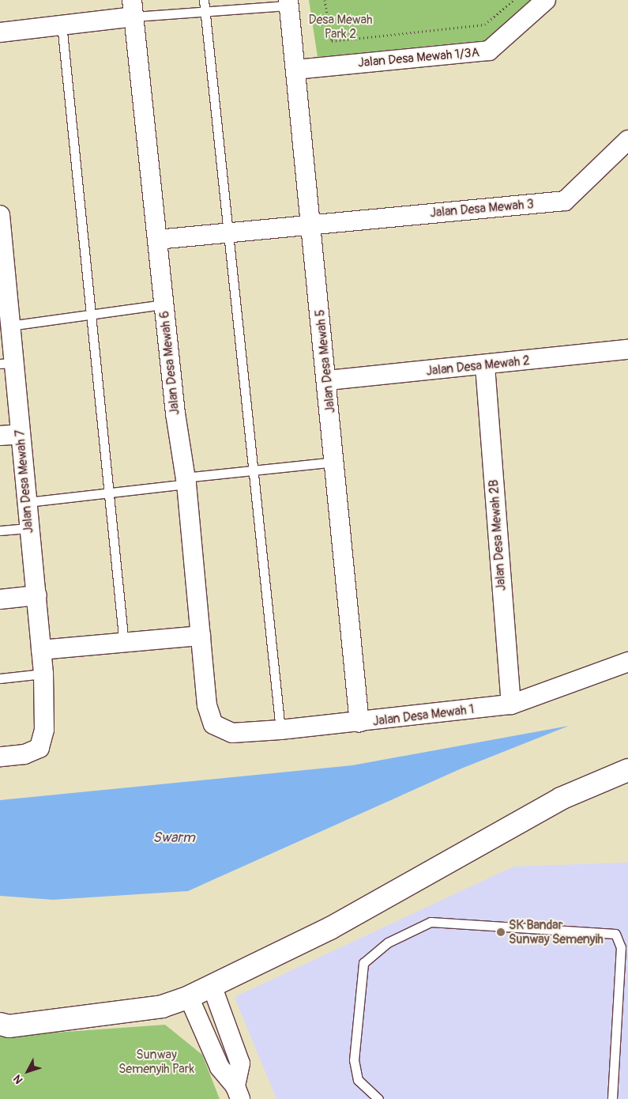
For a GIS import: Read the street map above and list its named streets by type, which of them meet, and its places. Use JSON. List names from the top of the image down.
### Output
{
  "streets": {
    "street": [
      "Jalan Desa Mewah 1/3A",
      "Jalan Desa Mewah 3",
      "Jalan Desa Mewah 5",
      "Jalan Desa Mewah 6",
      "Jalan Desa Mewah 2",
      "Jalan Desa Mewah 7",
      "Jalan Desa Mewah 2B",
      "Jalan Desa Mewah 1"
    ]
  },
  "crossings": [
    ["Jalan Desa Mewah 1/3A", "Jalan Desa Mewah 5"],
    ["Jalan Desa Mewah 3", "Jalan Desa Mewah 5"],
    ["Jalan Desa Mewah 3", "Jalan Desa Mewah 6"],
    ["Jalan Desa Mewah 5", "Jalan Desa Mewah 2"],
    ["Jalan Desa Mewah 5", "Jalan Desa Mewah 1"],
    ["Jalan Desa Mewah 6", "Jalan Desa Mewah 1"],
    ["Jalan Desa Mewah 2", "Jalan Desa Mewah 2B"],
    ["Jalan Desa Mewah 2B", "Jalan Desa Mewah 1"]
  ],
  "water": ["Swarm"],
  "parks": ["Desa Mewah Park 2", "Sunway Semenyih Park"],
  "places": ["SK Bandar Sunway Semenyih"],
  "north": "bottom left"
}
